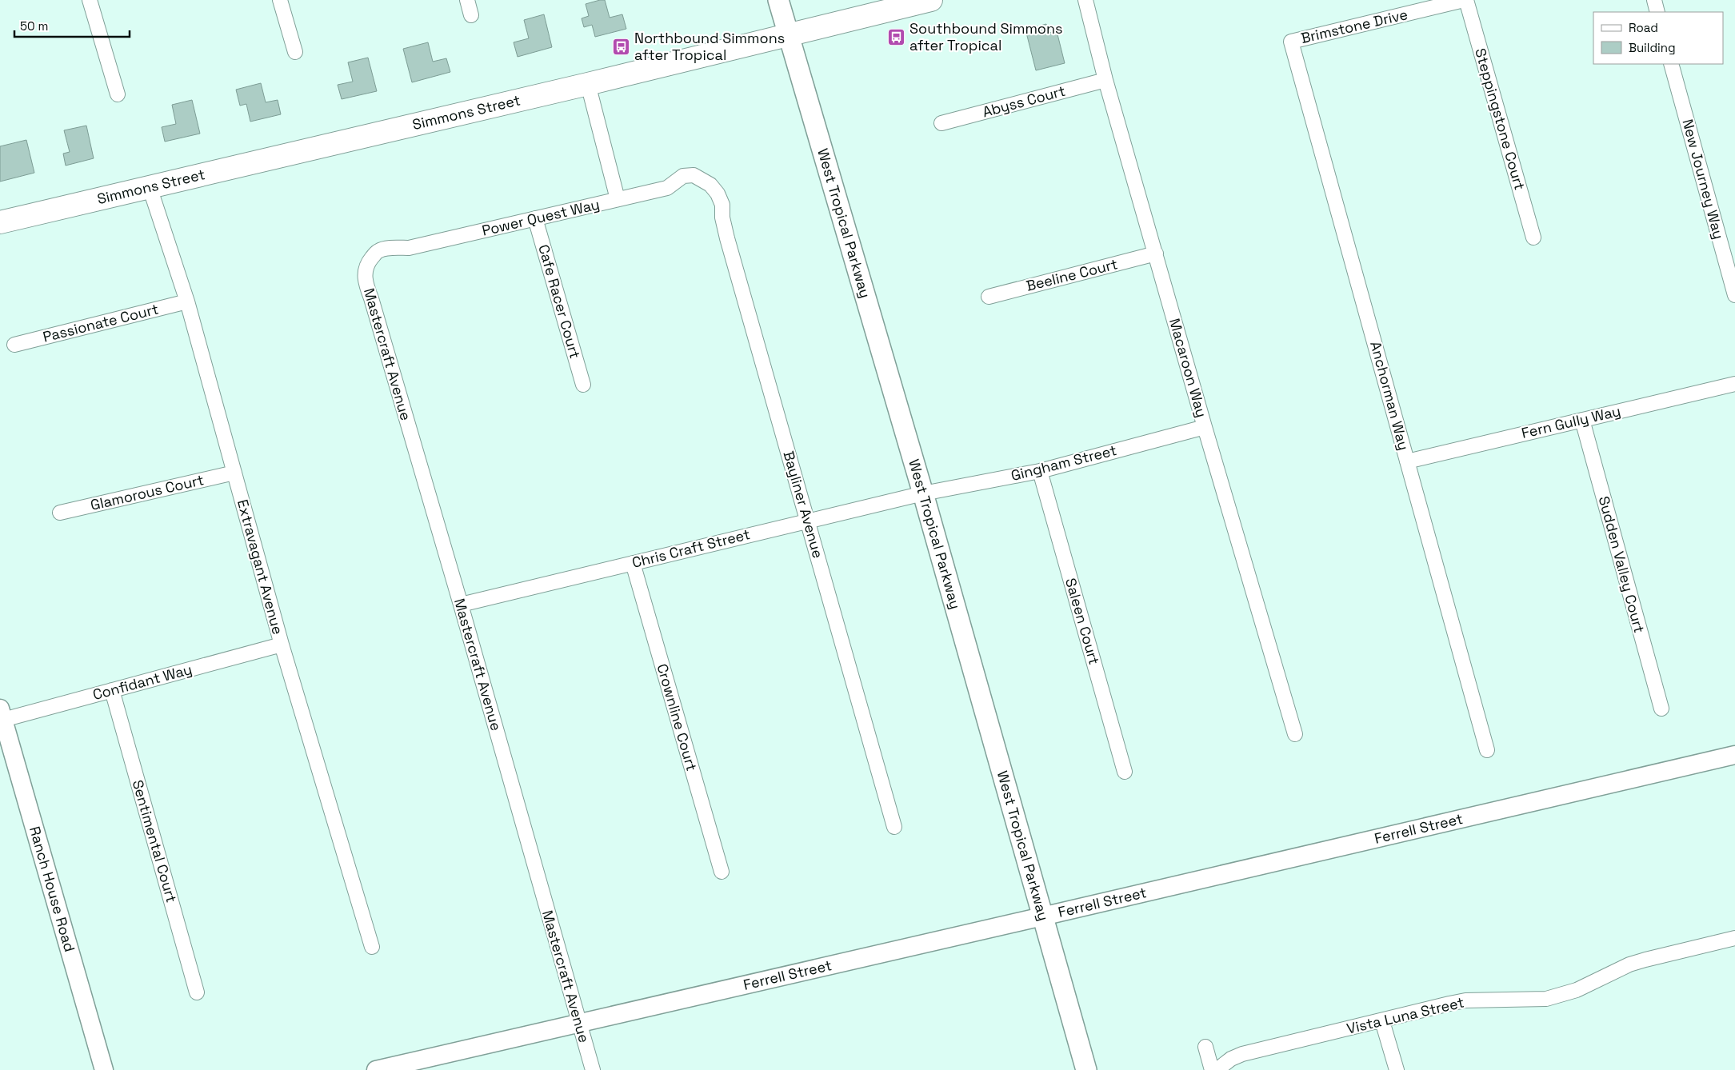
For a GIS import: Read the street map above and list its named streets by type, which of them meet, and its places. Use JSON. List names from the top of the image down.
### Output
{
  "streets": {
    "main road": ["Simmons Street", "West Tropical Parkway"],
    "street": [
      "Brimstone Drive",
      "Abyss Court",
      "Steppingstone Court",
      "New Journey Way",
      "Power Quest Way",
      "Beeline Court",
      "Cafe Racer Court",
      "Passionate Court",
      "Mastercraft Avenue",
      "Macaroon Way",
      "Anchorman Way",
      "Fern Gully Way",
      "Gingham Street",
      "Glamorous Court",
      "Bayliner Avenue",
      "Chris Craft Street",
      "Sudden Valley Court",
      "Extravagant Avenue",
      "Saleen Court",
      "Confidant Way",
      "Crownline Court",
      "Ferrell Street",
      "Sentimental Court",
      "Ranch House Road",
      "Vista Luna Street"
    ]
  },
  "crossings": [
    ["Brimstone Drive", "Steppingstone Court"],
    ["Brimstone Drive", "Anchorman Way"],
    ["Abyss Court", "Macaroon Way"],
    ["Simmons Street", "West Tropical Parkway"],
    ["Simmons Street", "Extravagant Avenue"],
    ["Power Quest Way", "Cafe Racer Court"],
    ["Power Quest Way", "Mastercraft Avenue"],
    ["Power Quest Way", "Bayliner Avenue"],
    ["West Tropical Parkway", "Gingham Street"],
    ["West Tropical Parkway", "Chris Craft Street"],
    ["West Tropical Parkway", "Ferrell Street"],
    ["Beeline Court", "Macaroon Way"],
    ["Passionate Court", "Extravagant Avenue"],
    ["Mastercraft Avenue", "Chris Craft Street"],
    ["Mastercraft Avenue", "Ferrell Street"],
    ["Macaroon Way", "Gingham Street"],
    ["Anchorman Way", "Fern Gully Way"],
    ["Fern Gully Way", "Sudden Valley Court"],
    ["Gingham Street", "Chris Craft Street"],
    ["Gingham Street", "Saleen Court"],
    ["Glamorous Court", "Extravagant Avenue"],
    ["Bayliner Avenue", "Chris Craft Street"],
    ["Chris Craft Street", "Crownline Court"],
    ["Extravagant Avenue", "Confidant Way"],
    ["Confidant Way", "Sentimental Court"],
    ["Confidant Way", "Ranch House Road"]
  ],
  "places": {
    "bus stop": ["Southbound Simmons after Tropical", "Northbound Simmons after Tropical"]
  },
  "legend": ["Road", "Building"],
  "scale_bar": "50 m"
}
